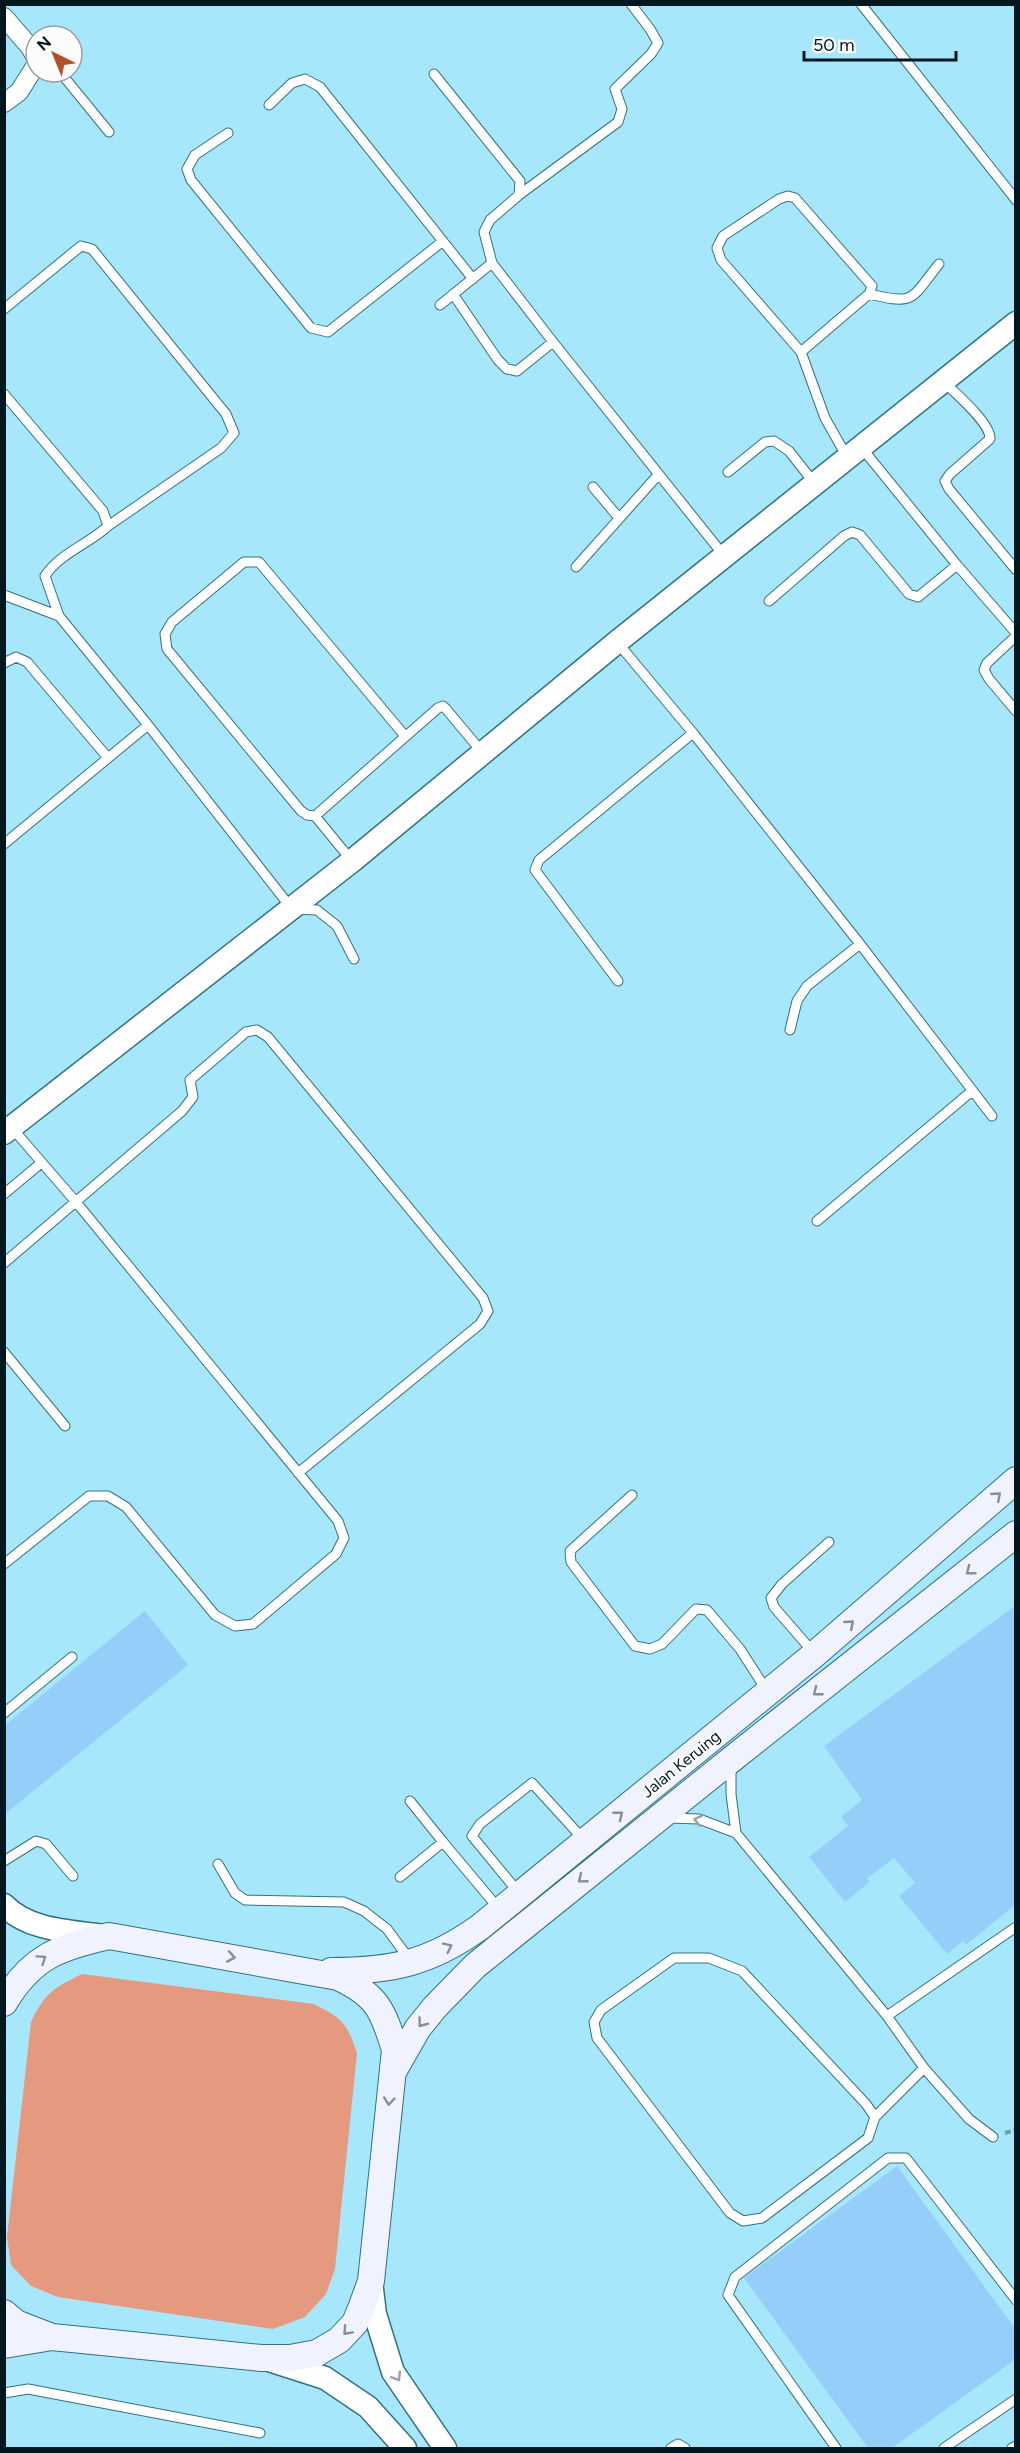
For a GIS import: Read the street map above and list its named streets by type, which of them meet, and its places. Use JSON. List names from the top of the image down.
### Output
{
  "streets": {
    "main road": ["Jalan Keruing"]
  },
  "scale_bar": "50 m",
  "north": "top left"
}
